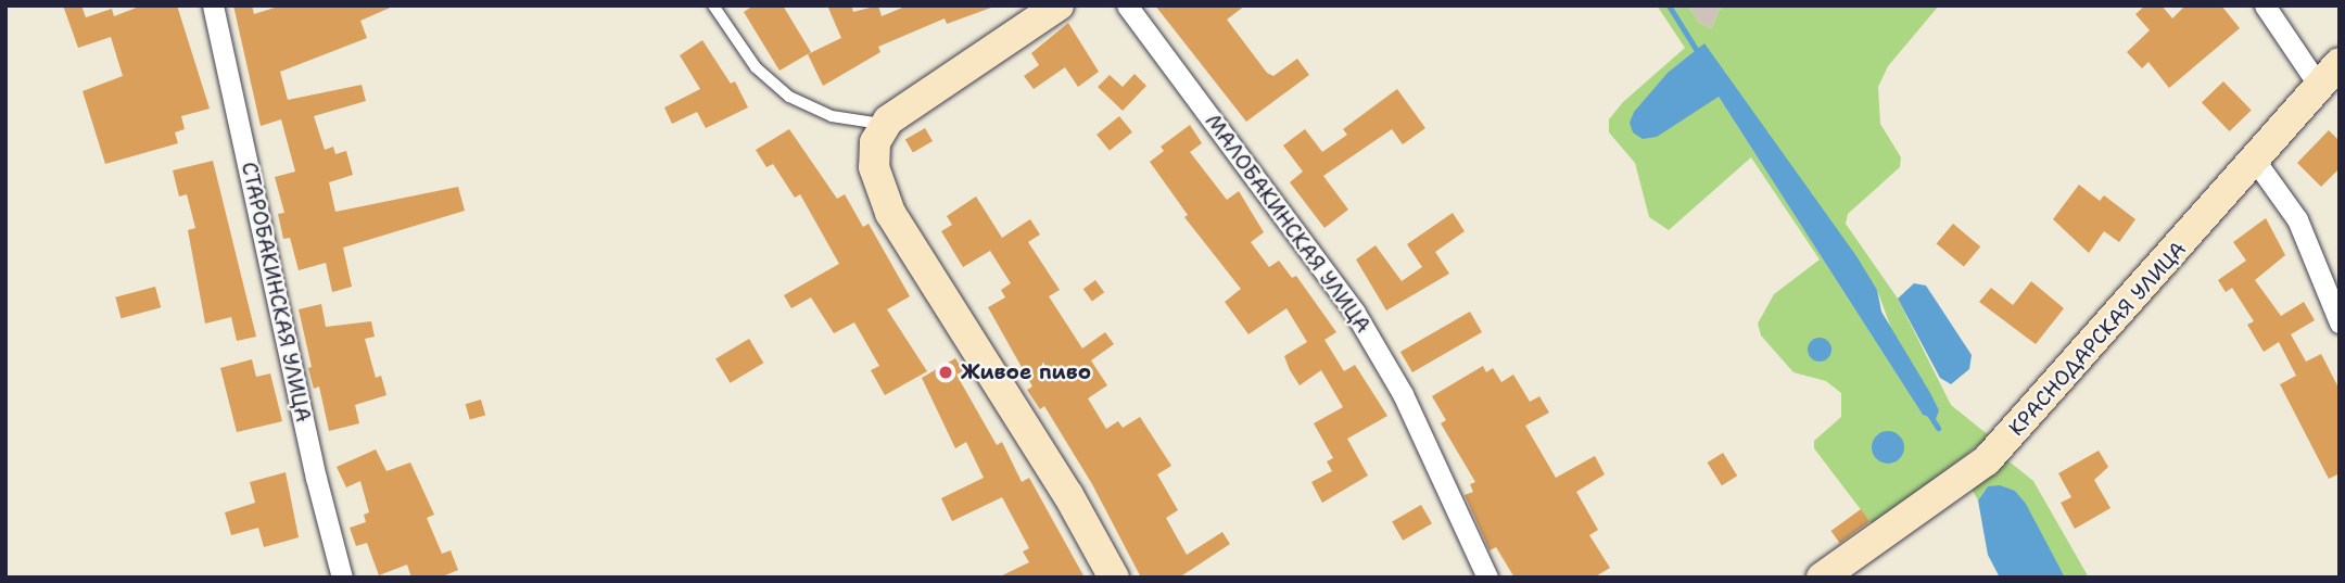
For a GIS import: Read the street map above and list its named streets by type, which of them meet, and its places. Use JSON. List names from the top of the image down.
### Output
{
  "streets": {
    "street": ["МАЛОБАКИНСКАЯ УЛИЦА", "СТАРОБАКИНСКАЯ УЛИЦА", "КРАСНОДАРСКАЯ УЛИЦА"]
  },
  "places": ["Живое пиво"]
}
